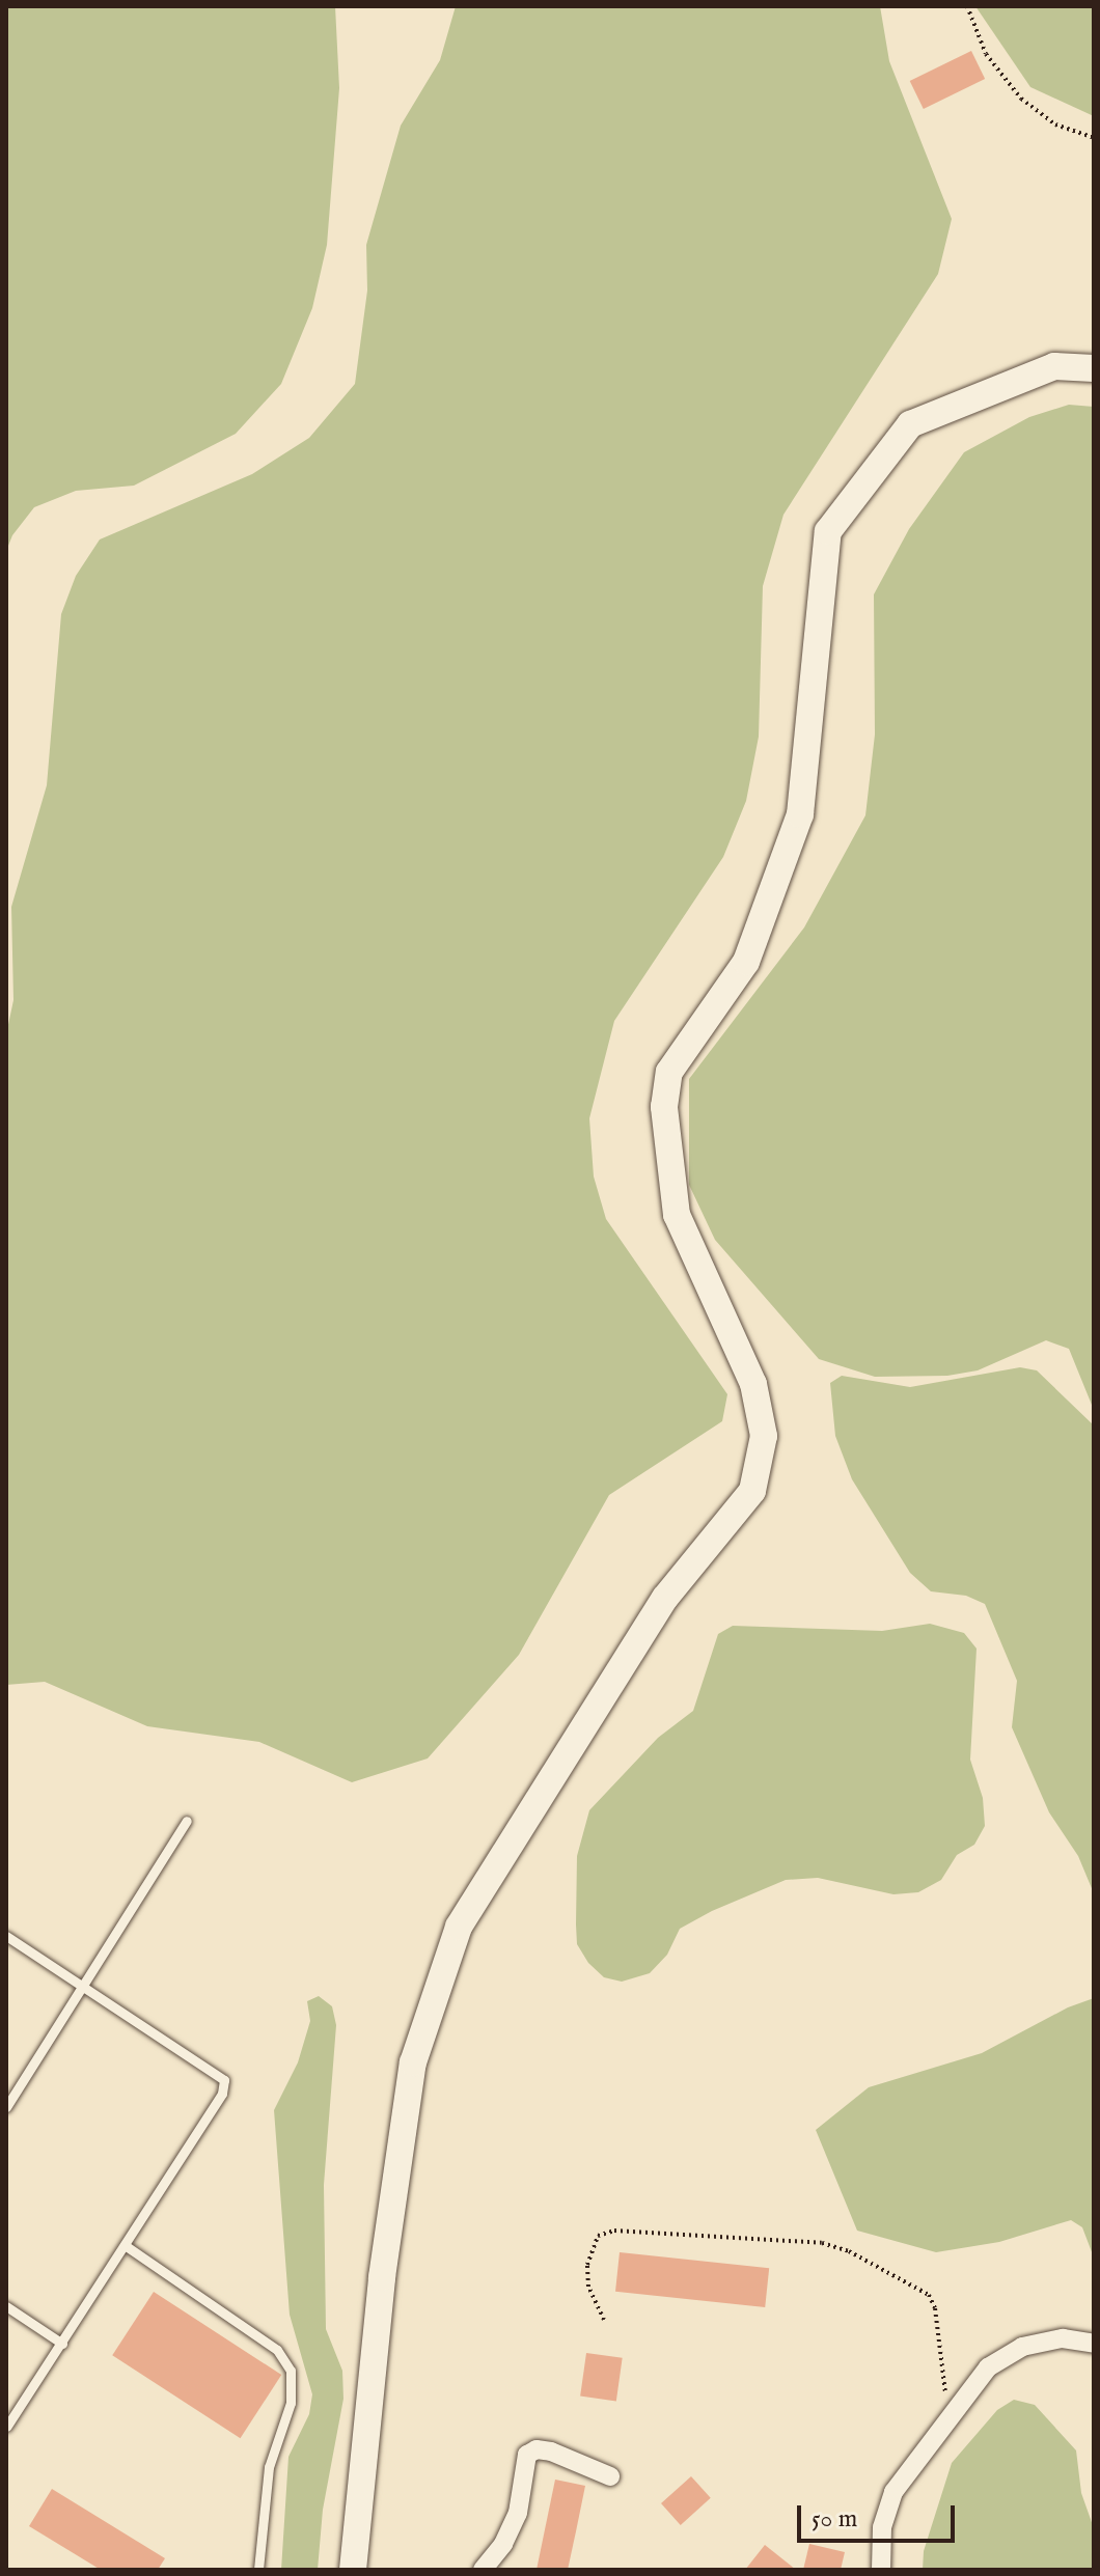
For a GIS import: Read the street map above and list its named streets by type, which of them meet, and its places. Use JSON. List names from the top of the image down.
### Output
{
  "scale_bar": "50 m"
}
